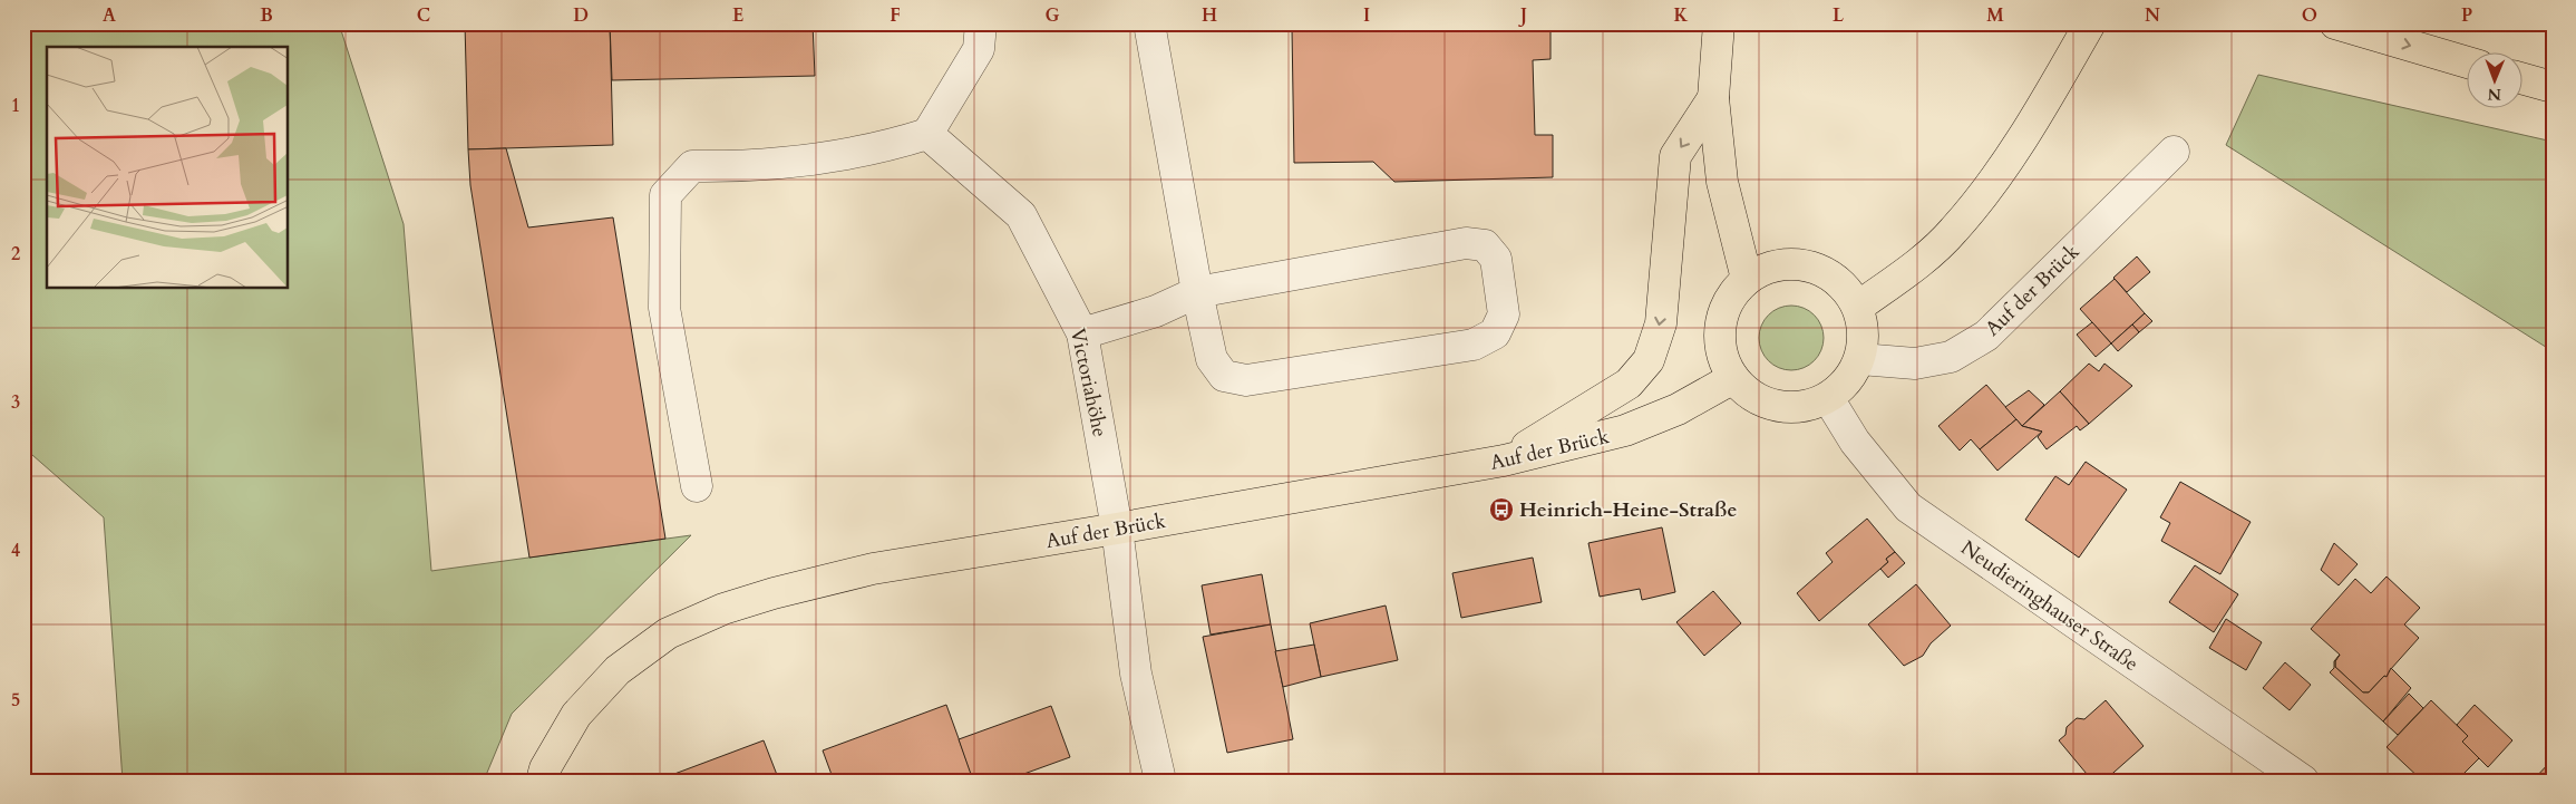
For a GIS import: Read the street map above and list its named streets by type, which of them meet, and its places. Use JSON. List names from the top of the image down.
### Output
{
  "streets": {
    "main road": ["Auf der Brück"],
    "street": ["Victoriahöhe", "Neudieringhauser Straße"]
  },
  "crossings": [
    ["Auf der Brück", "Victoriahöhe"],
    ["Auf der Brück", "Neudieringhauser Straße"]
  ],
  "places": {
    "bus stop": ["Heinrich-Heine-Straße"]
  },
  "north": "bottom",
  "grid": {
    "columns": [
      "A",
      "B",
      "C",
      "D",
      "E",
      "F",
      "G",
      "H",
      "I",
      "J",
      "K",
      "L",
      "M",
      "N",
      "O",
      "P"
    ],
    "rows": [
      "1",
      "2",
      "3",
      "4",
      "5"
    ]
  }
}
